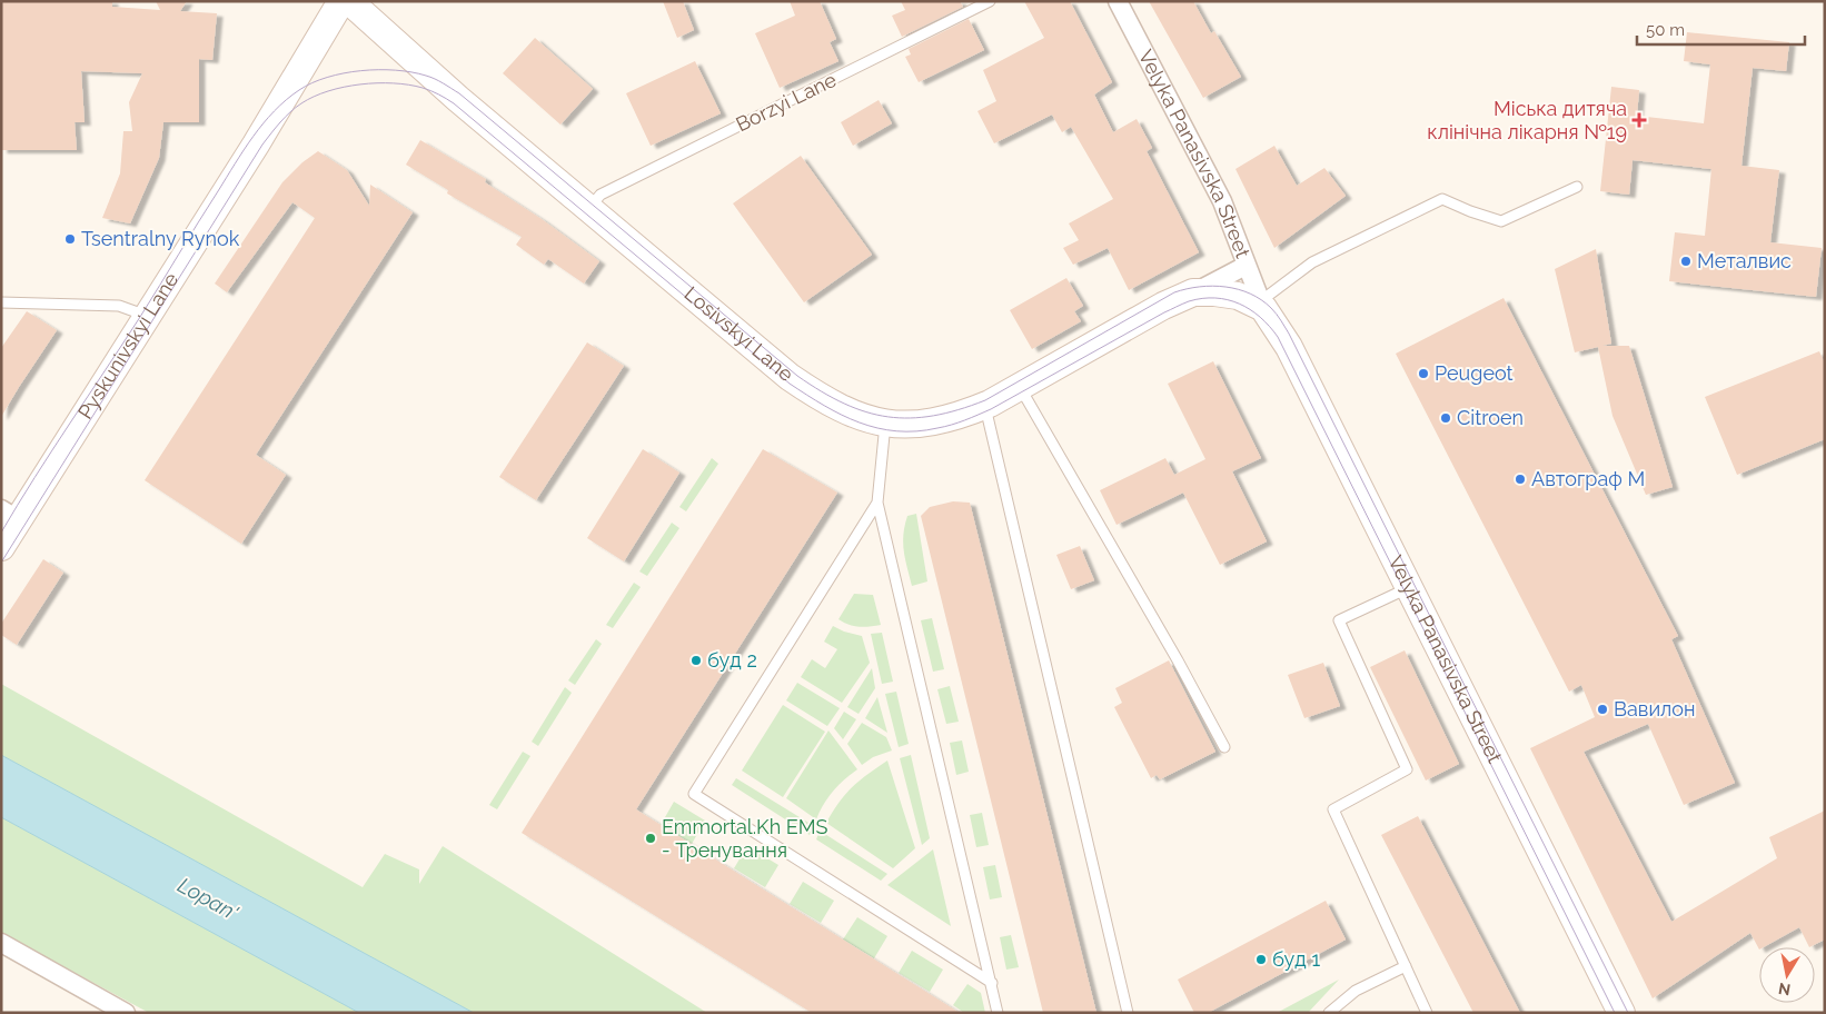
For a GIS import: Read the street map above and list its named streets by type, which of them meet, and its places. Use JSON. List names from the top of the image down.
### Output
{
  "streets": {
    "street": ["Velyka Panasivska Street", "Losivskyi Lane", "Pyskunivskyi Lane"],
    "lane": ["Borzyi Lane"]
  },
  "crossings": [
    ["Borzyi Lane", "Losivskyi Lane"],
    ["Velyka Panasivska Street", "Losivskyi Lane"]
  ],
  "water": ["Lopan'"],
  "places": {
    "health": ["Міська дитяча клінічна лікарня №19"],
    "other": [
      "Tsentralny Rynok",
      "Металвис",
      "Peugeot",
      "Citroen",
      "Автограф М",
      "буд 2",
      "Вавилон",
      "Emmortal.Kh EMS - Тренування",
      "буд 1"
    ]
  },
  "scale_bar": "50 m",
  "north": "bottom"
}
